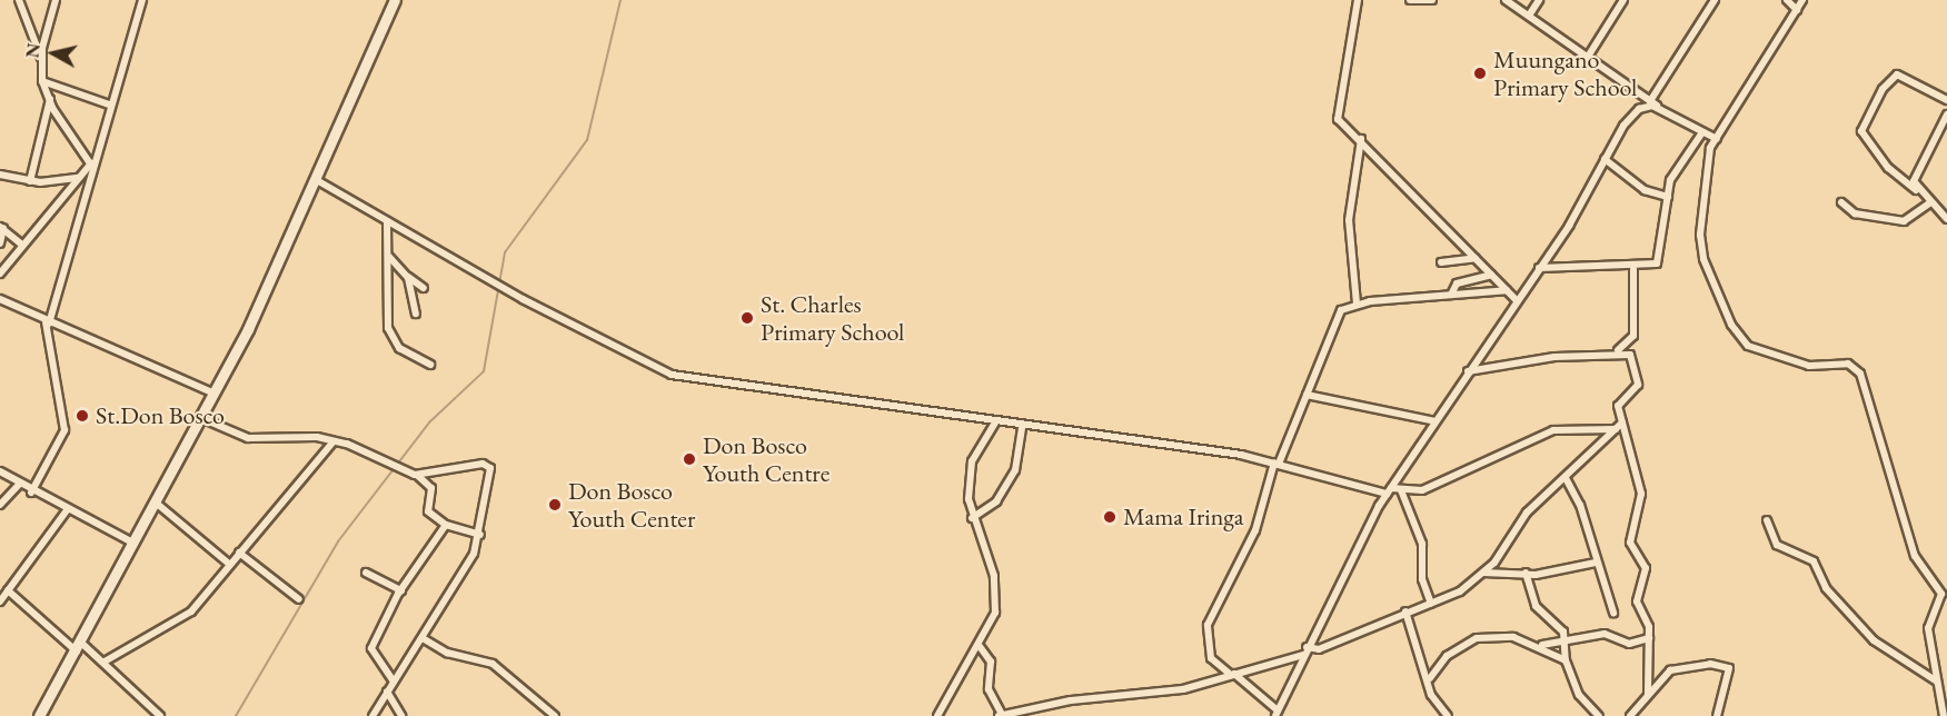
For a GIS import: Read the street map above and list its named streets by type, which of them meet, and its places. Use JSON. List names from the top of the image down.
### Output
{
  "places": [
    "Muungano Primary School",
    "St. Charles Primary School",
    "St.Don Bosco",
    "Don Bosco Youth Centre",
    "Don Bosco Youth Center",
    "Mama Iringa"
  ],
  "north": "left"
}
